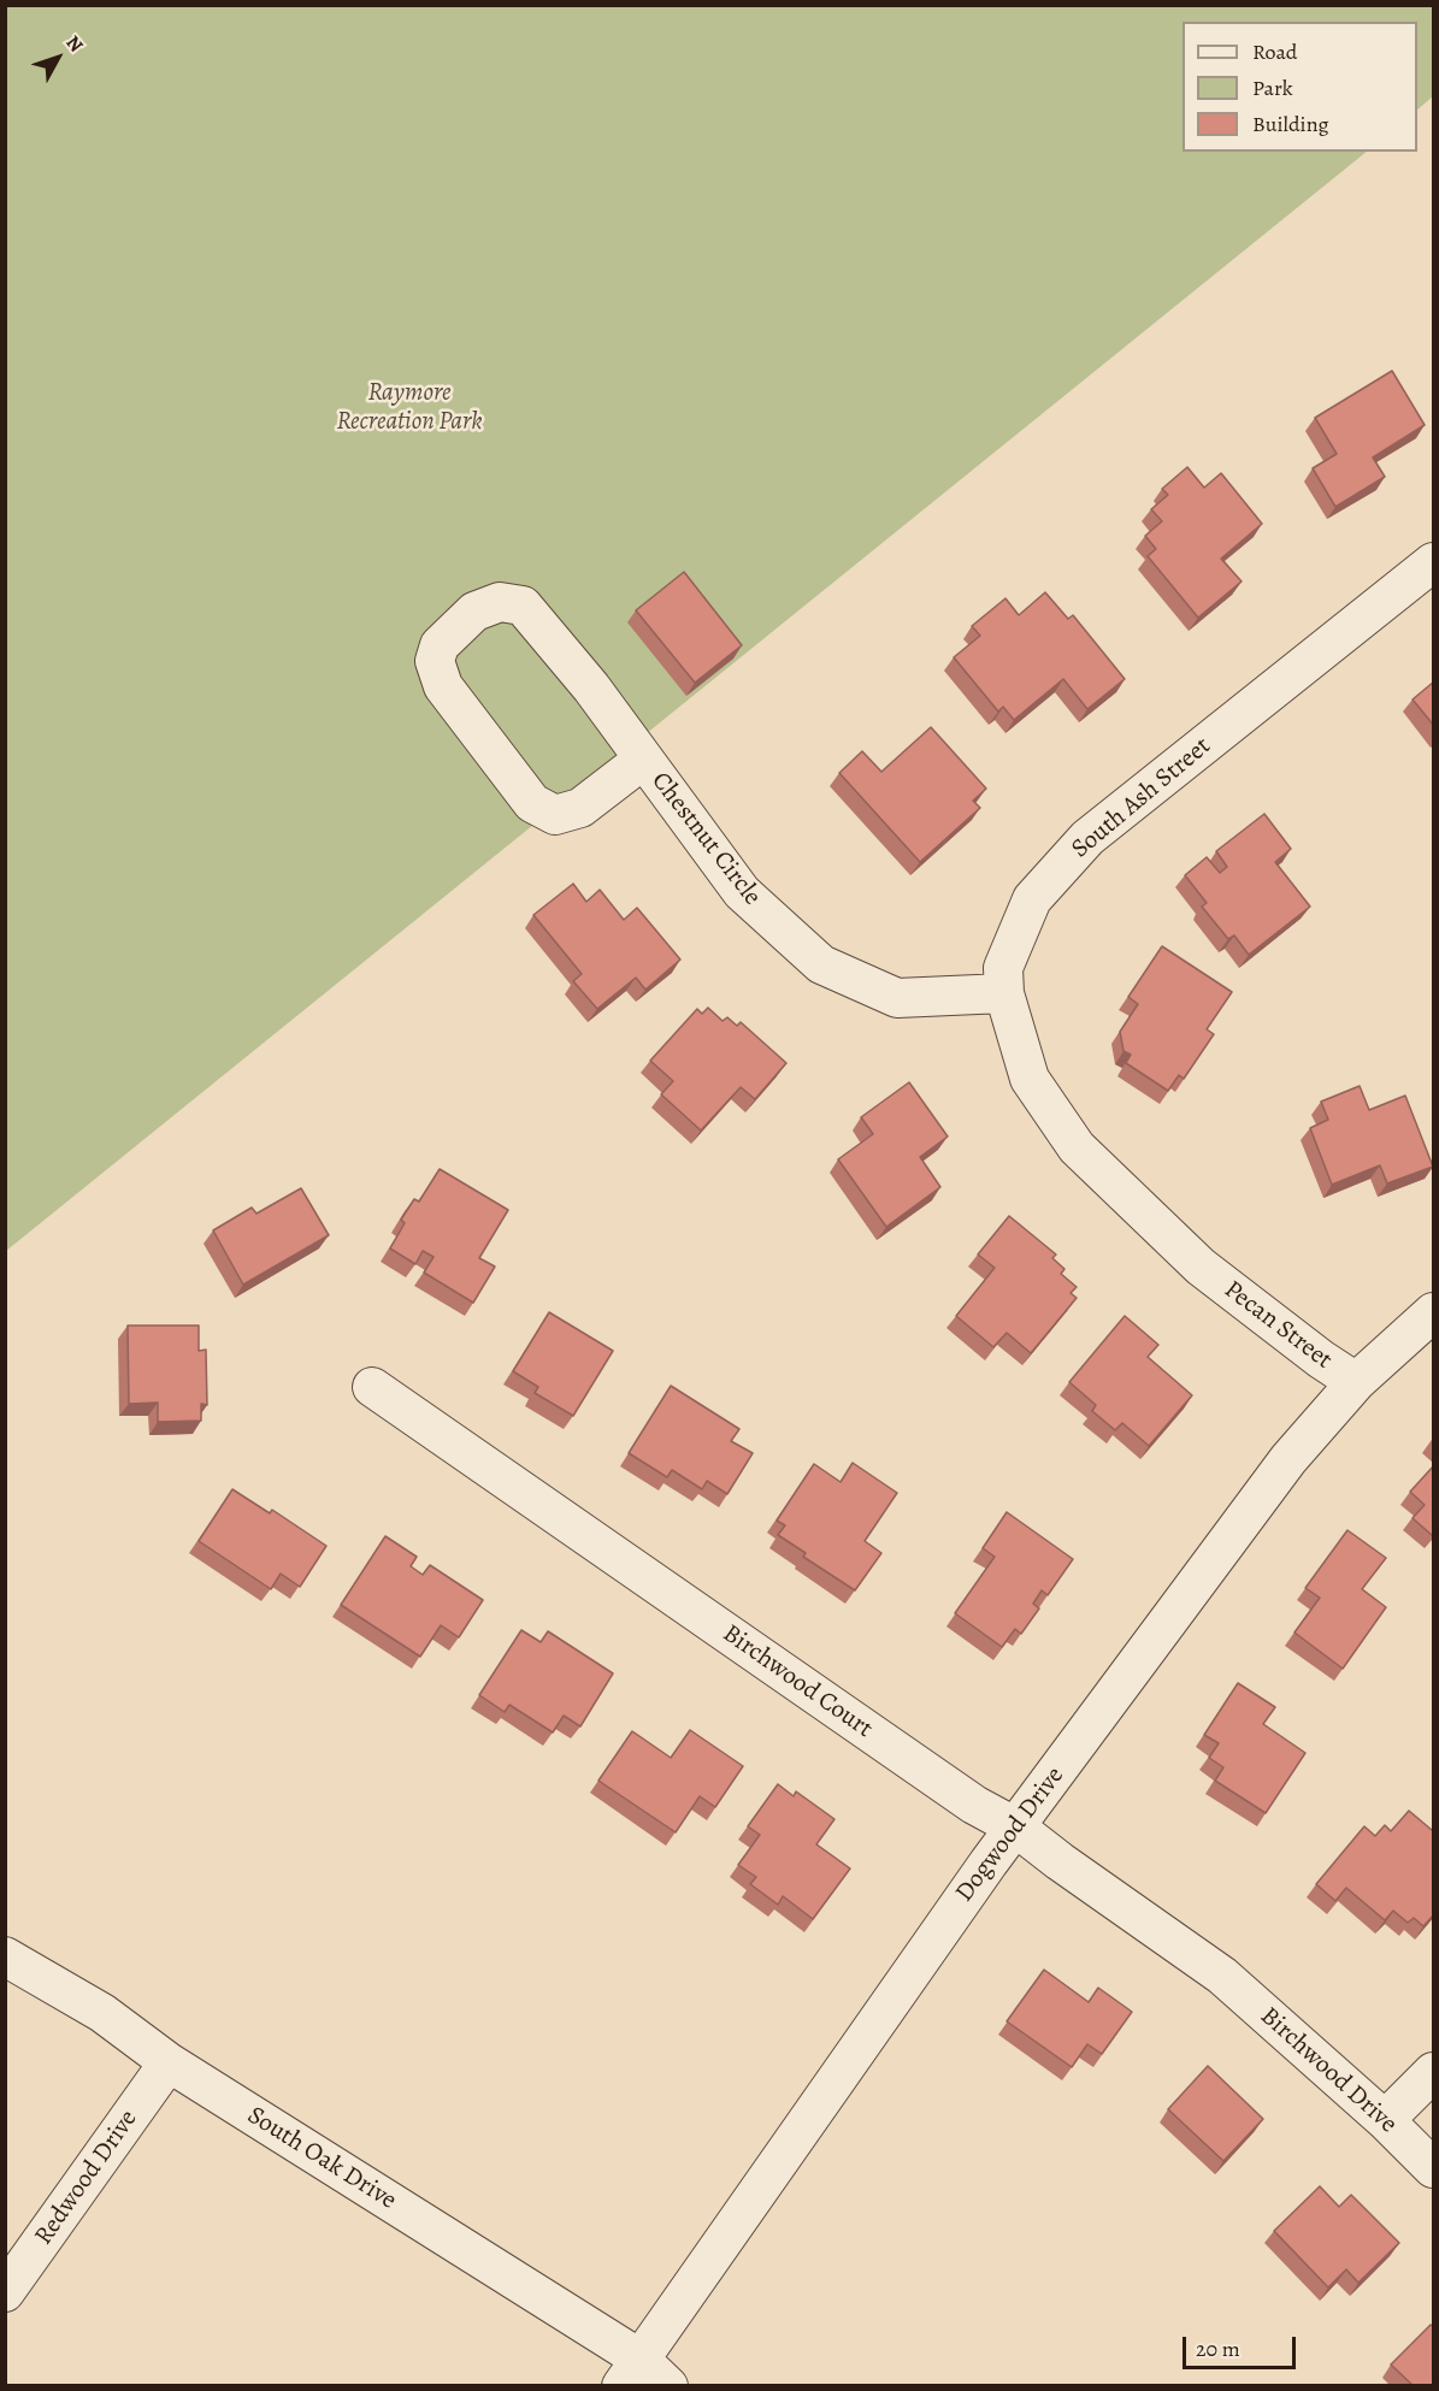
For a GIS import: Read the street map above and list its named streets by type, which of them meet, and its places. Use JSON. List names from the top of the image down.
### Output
{
  "streets": {
    "street": [
      "South Ash Street",
      "Chestnut Circle",
      "Pecan Street",
      "Birchwood Court",
      "Dogwood Drive",
      "Birchwood Drive",
      "South Oak Drive",
      "Redwood Drive"
    ]
  },
  "crossings": [
    ["South Ash Street", "Chestnut Circle"],
    ["South Ash Street", "Pecan Street"],
    ["Pecan Street", "Dogwood Drive"],
    ["Birchwood Court", "Dogwood Drive"],
    ["Birchwood Court", "Birchwood Drive"],
    ["Dogwood Drive", "South Oak Drive"],
    ["South Oak Drive", "Redwood Drive"]
  ],
  "parks": ["Raymore Recreation Park"],
  "legend": ["Road", "Park", "Building"],
  "scale_bar": "20 m",
  "north": "top right"
}
